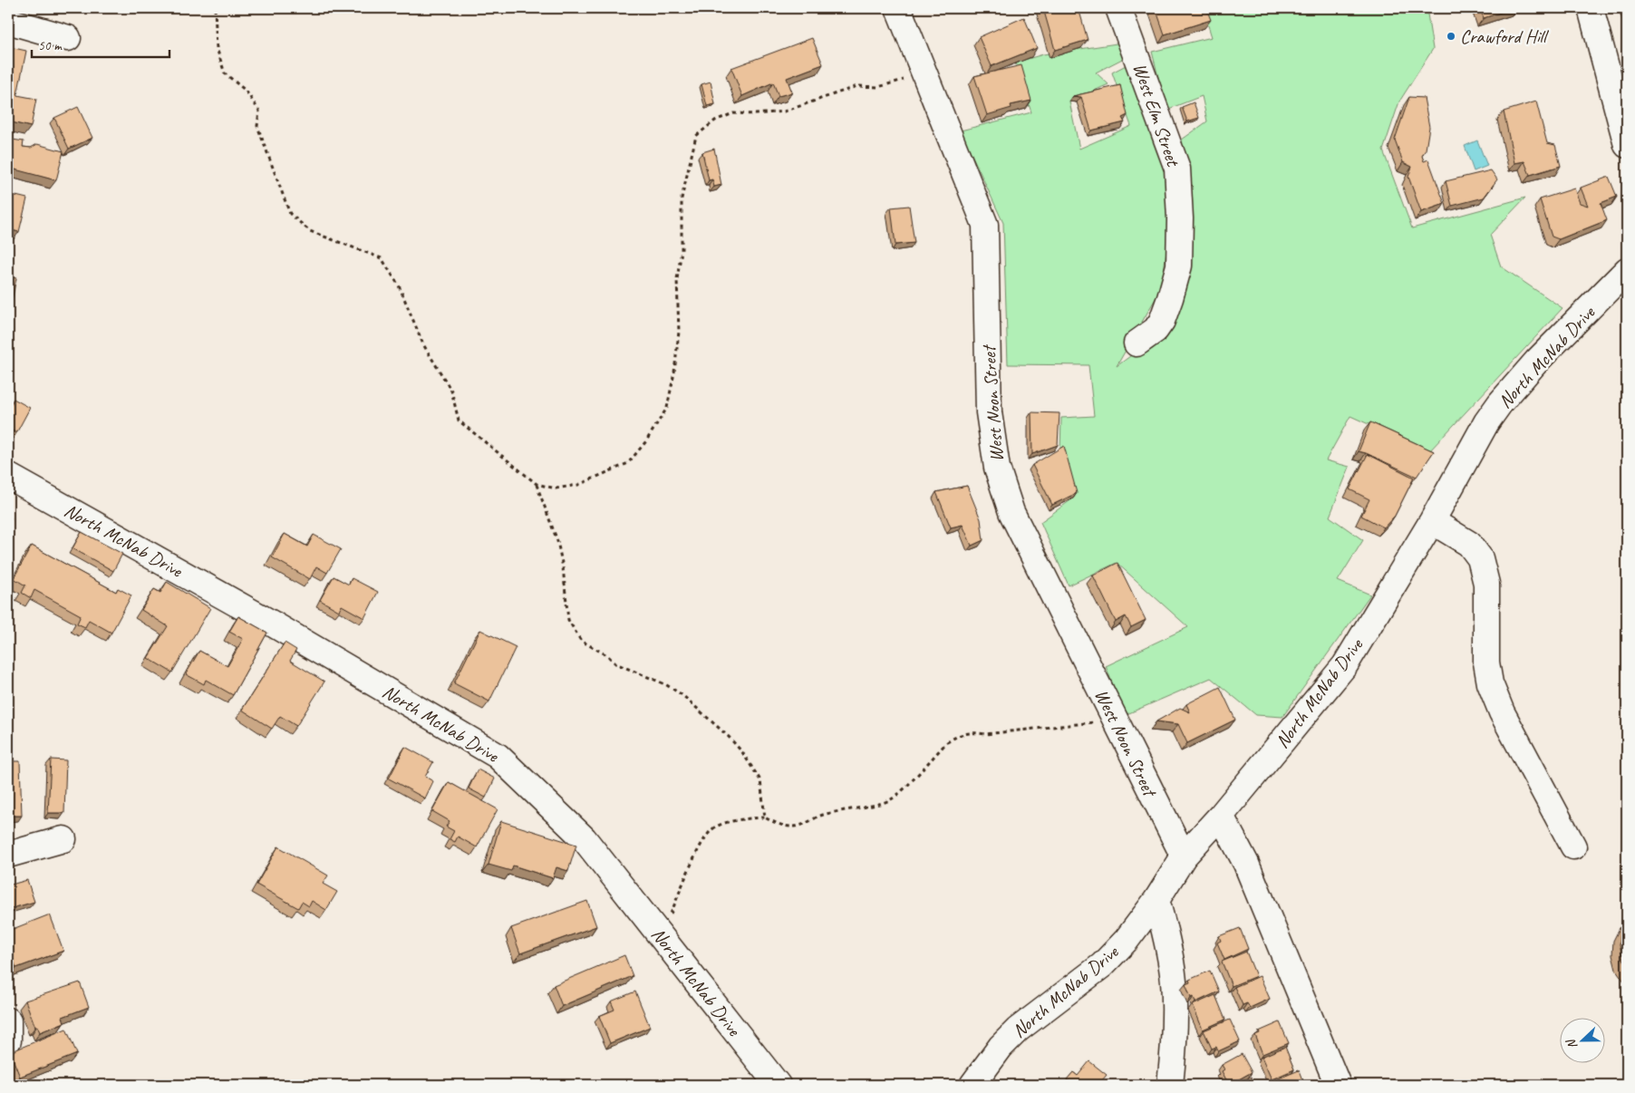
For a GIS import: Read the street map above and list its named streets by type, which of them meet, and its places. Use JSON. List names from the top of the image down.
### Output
{
  "streets": {
    "street": ["West Elm Street", "North McNab Drive", "West Noon Street"]
  },
  "crossings": [
    ["North McNab Drive", "West Noon Street"]
  ],
  "places": ["Crawford Hill"],
  "scale_bar": "50 m",
  "north": "left"
}
